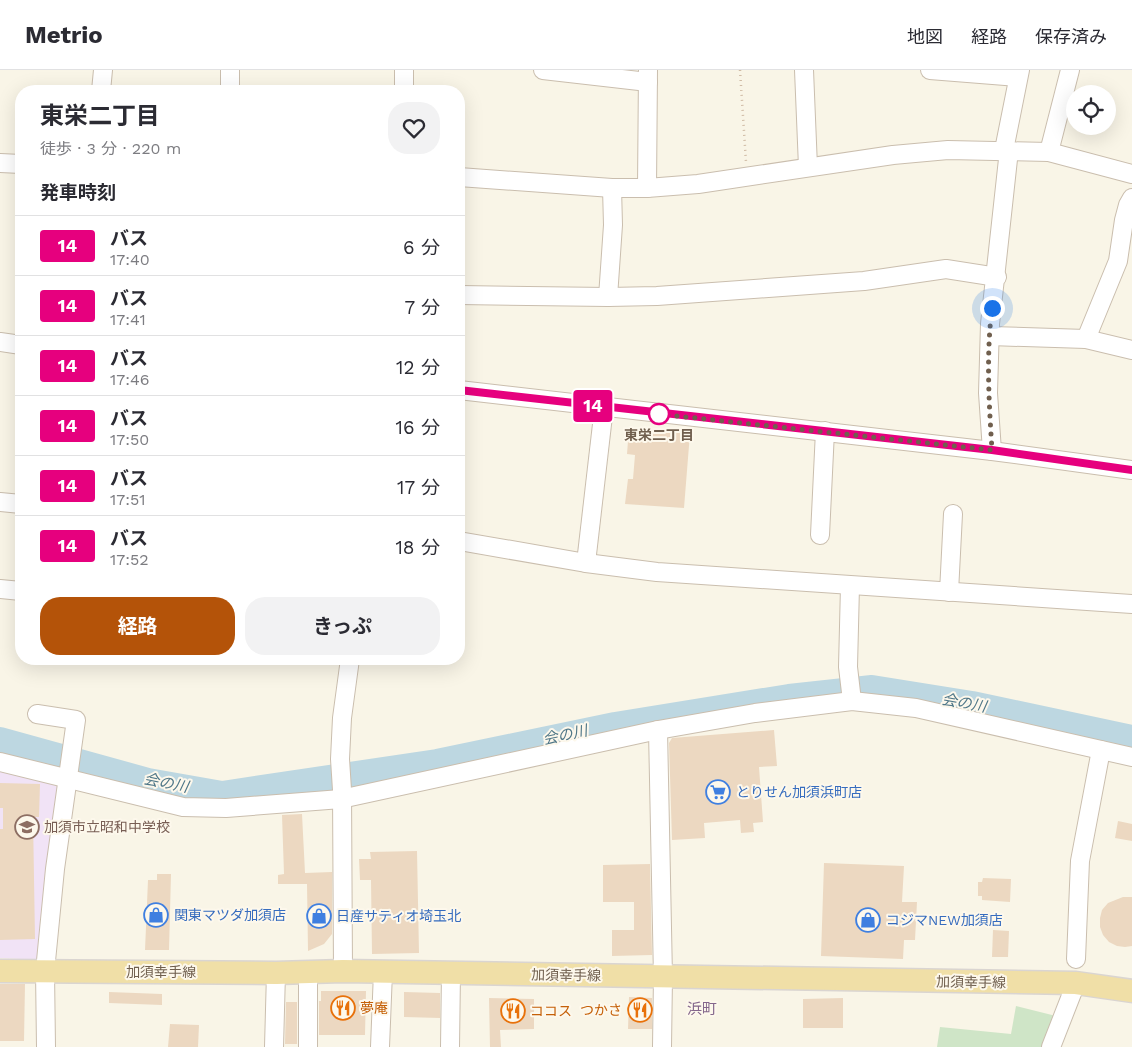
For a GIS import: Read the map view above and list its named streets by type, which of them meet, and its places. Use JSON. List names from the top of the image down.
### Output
{
  "streets": {
    "main road": ["加須幸手線"]
  },
  "districts": ["浜町"],
  "water": ["会の川"],
  "places": {
    "other": ["東栄二丁目"],
    "supermarket": ["とりせん加須浜町店"],
    "school or university": ["加須市立昭和中学校"],
    "shop": ["関東マツダ加須店", "日産サティオ埼玉北", "コジマNEW加須店"],
    "restaurant": ["夢庵", "つかさ", "ココス"]
  },
  "lines": ["bus line 14"],
  "page": {
    "header": "Metrio",
    "nav": ["地図", "経路", "保存済み"],
    "on_map": "14",
    "heading": [
      ["東栄二丁目", "徒歩 · 3 分 · 220 m"],
      "発車時刻"
    ],
    "list": [
      {
        "mark": "14",
        "name": "バス",
        "note": "17:40",
        "value": "6 分"
      },
      {
        "mark": "14",
        "name": "バス",
        "note": "17:41",
        "value": "7 分"
      },
      {
        "mark": "14",
        "name": "バス",
        "note": "17:46",
        "value": "12 分"
      },
      {
        "mark": "14",
        "name": "バス",
        "note": "17:50",
        "value": "16 分"
      },
      {
        "mark": "14",
        "name": "バス",
        "note": "17:51",
        "value": "17 分"
      },
      {
        "mark": "14",
        "name": "バス",
        "note": "17:52",
        "value": "18 分"
      }
    ],
    "buttons": ["経路", "きっぷ"]
  }
}
